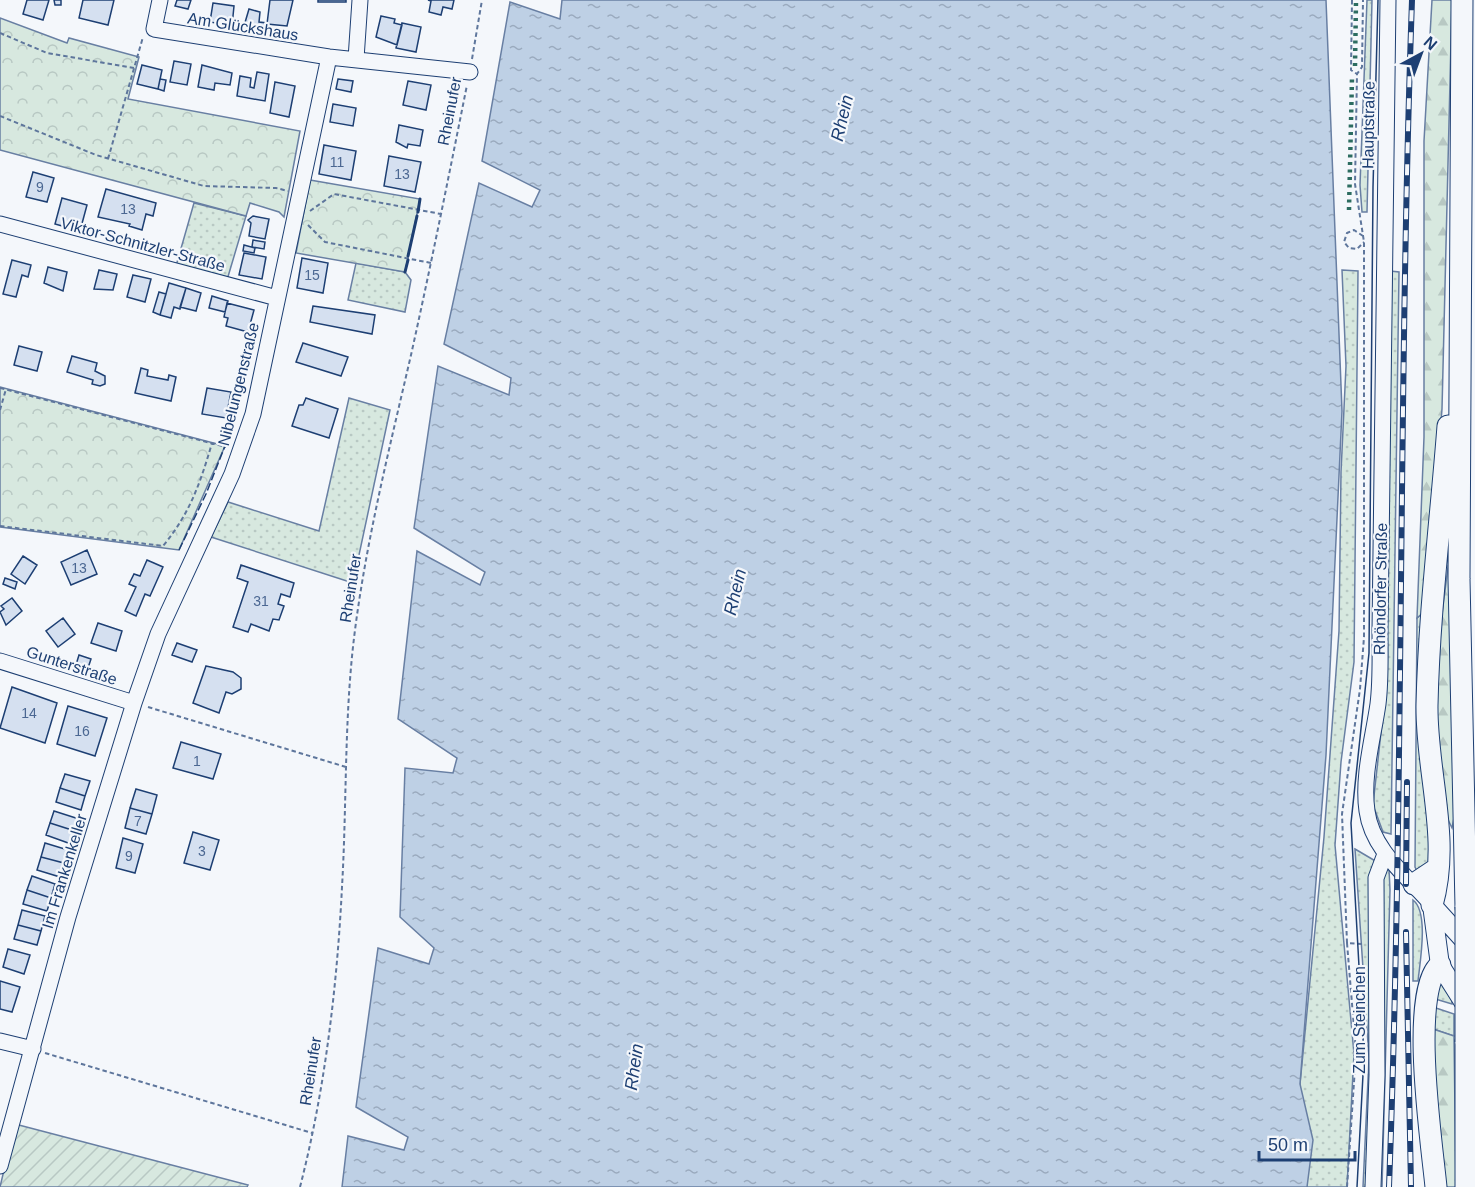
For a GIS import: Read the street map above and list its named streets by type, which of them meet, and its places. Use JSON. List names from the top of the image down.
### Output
{
  "streets": {
    "main road": ["Rhöndorfer Straße"],
    "street": [
      "Am Glückshaus",
      "Hauptstraße",
      "Viktor-Schnitzler-Straße",
      "Nibelungenstraße",
      "Gunterstraße",
      "Im Frankenkeller",
      "Zum Steinchen"
    ],
    "path": ["Rheinufer"]
  },
  "crossings": [
    ["Am Glückshaus", "Rheinufer"],
    ["Am Glückshaus", "Nibelungenstraße"],
    ["Hauptstraße", "Rhöndorfer Straße"],
    ["Viktor-Schnitzler-Straße", "Nibelungenstraße"],
    ["Nibelungenstraße", "Gunterstraße"],
    ["Nibelungenstraße", "Im Frankenkeller"],
    ["Rhöndorfer Straße", "Zum Steinchen"],
    ["Gunterstraße", "Im Frankenkeller"]
  ],
  "water": ["Rhein"],
  "house_numbers": [
    "11",
    "13",
    "9",
    "13",
    "15",
    "13",
    "31",
    "14",
    "16",
    "1",
    "7",
    "3",
    "9"
  ],
  "scale_bar": "50 m",
  "north": "top right"
}
